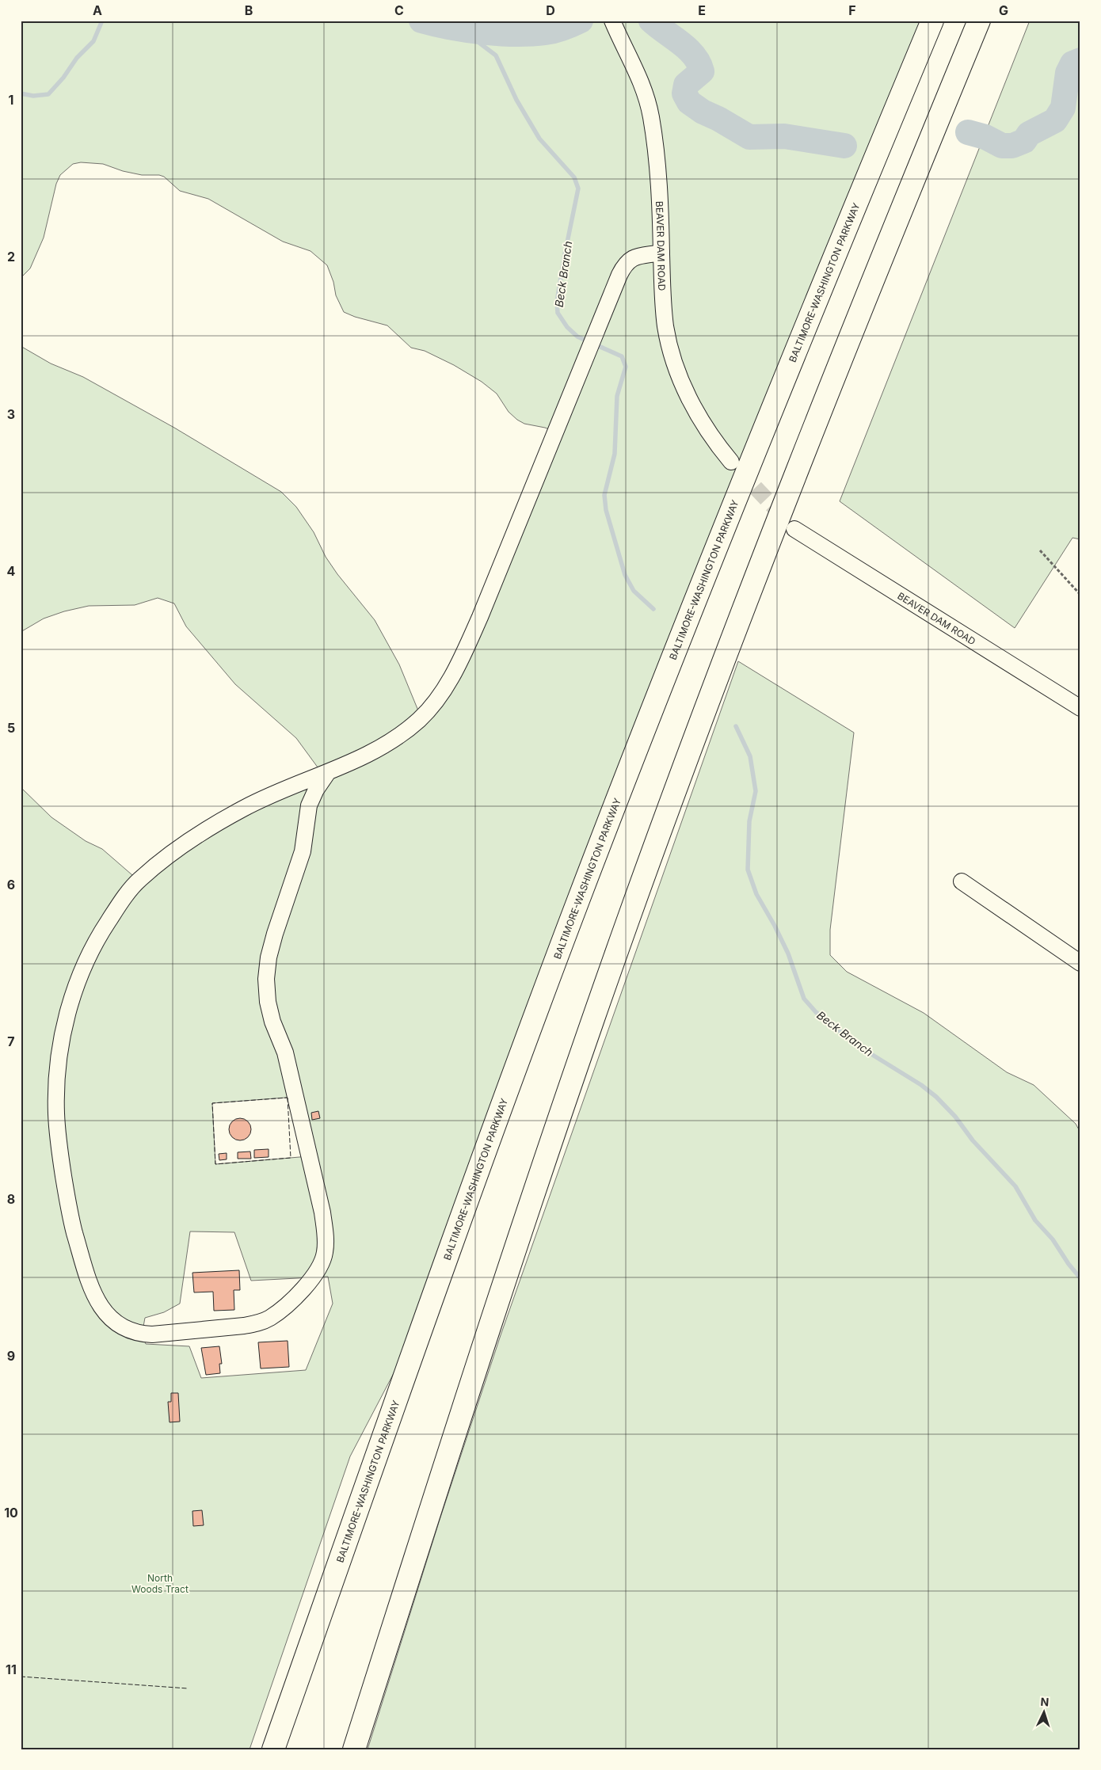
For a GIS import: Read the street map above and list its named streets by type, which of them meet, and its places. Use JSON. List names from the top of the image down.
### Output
{
  "streets": {
    "highway": ["BALTIMORE-WASHINGTON PARKWAY"],
    "street": ["BEAVER DAM ROAD"]
  },
  "water": ["Beck Branch"],
  "parks": ["North Woods Tract"],
  "north": "top",
  "grid": {
    "columns": [
      "A",
      "B",
      "C",
      "D",
      "E",
      "F",
      "G"
    ],
    "rows": [
      "1",
      "2",
      "3",
      "4",
      "5",
      "6",
      "7",
      "8",
      "9",
      "10",
      "11"
    ]
  }
}
